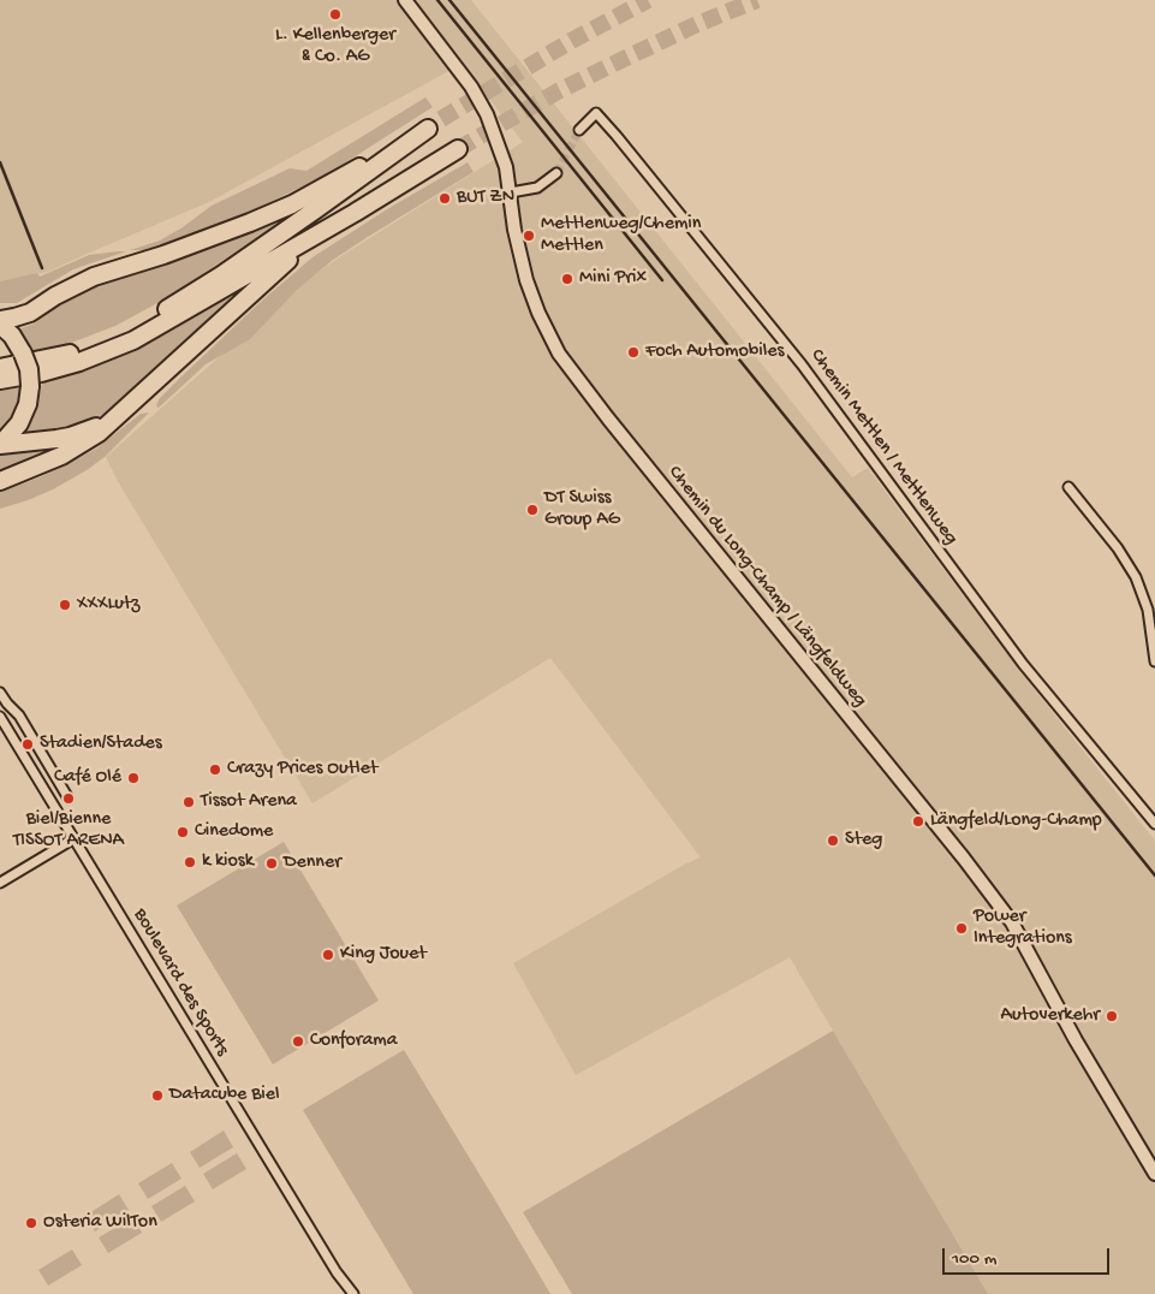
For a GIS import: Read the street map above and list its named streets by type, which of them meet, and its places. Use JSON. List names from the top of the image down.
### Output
{
  "streets": {
    "main road": ["Chemin du Long-Champ / Längfeldweg"],
    "street": ["Chemin Mettlen / Mettlenweg", "Boulevard des Sports"]
  },
  "places": [
    "L. Kellenberger & Co. AG",
    "BUT ZN",
    "Mettlenweg/Chemin Mettlen",
    "Mini Prix",
    "Foch Automobiles",
    "DT Swiss Group AG",
    "XXXLutz",
    "Stadien/Stades",
    "Crazy Prices Outlet",
    "Café Olé",
    "Biel/Bienne TISSOT ARENA",
    "Tissot Arena",
    "Längfeld/Long-Champ",
    "Cinedome",
    "Steg",
    "k kiosk",
    "Denner",
    "Power Integrations",
    "King Jouet",
    "Autoverkehr",
    "Conforama",
    "Datacube Biel",
    "Osteria WilTon"
  ],
  "scale_bar": "100 m"
}
